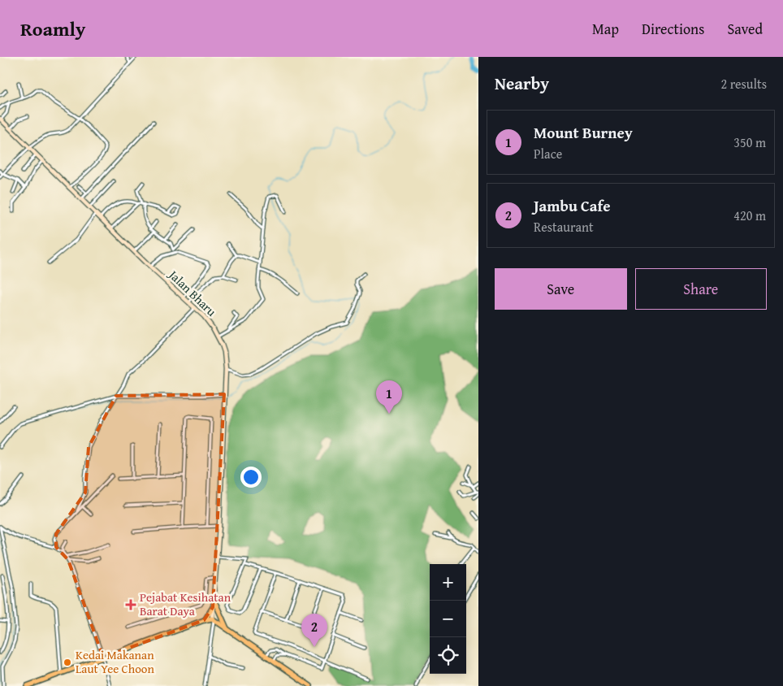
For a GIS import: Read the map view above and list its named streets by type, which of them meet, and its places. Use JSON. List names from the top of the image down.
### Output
{
  "streets": {
    "main road": ["Jalan Bharu"]
  },
  "places": {
    "health": ["Pejabat Kesihatan Barat Daya"],
    "other": ["Kedai Makanan Laut Yee Choon"]
  },
  "page": {
    "header": "Roamly",
    "nav": ["Map", "Directions", "Saved"],
    "heading": ["Nearby", "2 results"],
    "list": [
      {
        "mark": "1",
        "name": "Mount Burney",
        "note": "Place",
        "value": "350 m"
      },
      {
        "mark": "2",
        "name": "Jambu Cafe",
        "note": "Restaurant",
        "value": "420 m"
      }
    ],
    "buttons": ["Save", "Share"],
    "pins": ["1", "2"],
    "map_buttons": ["+", "−"]
  }
}
